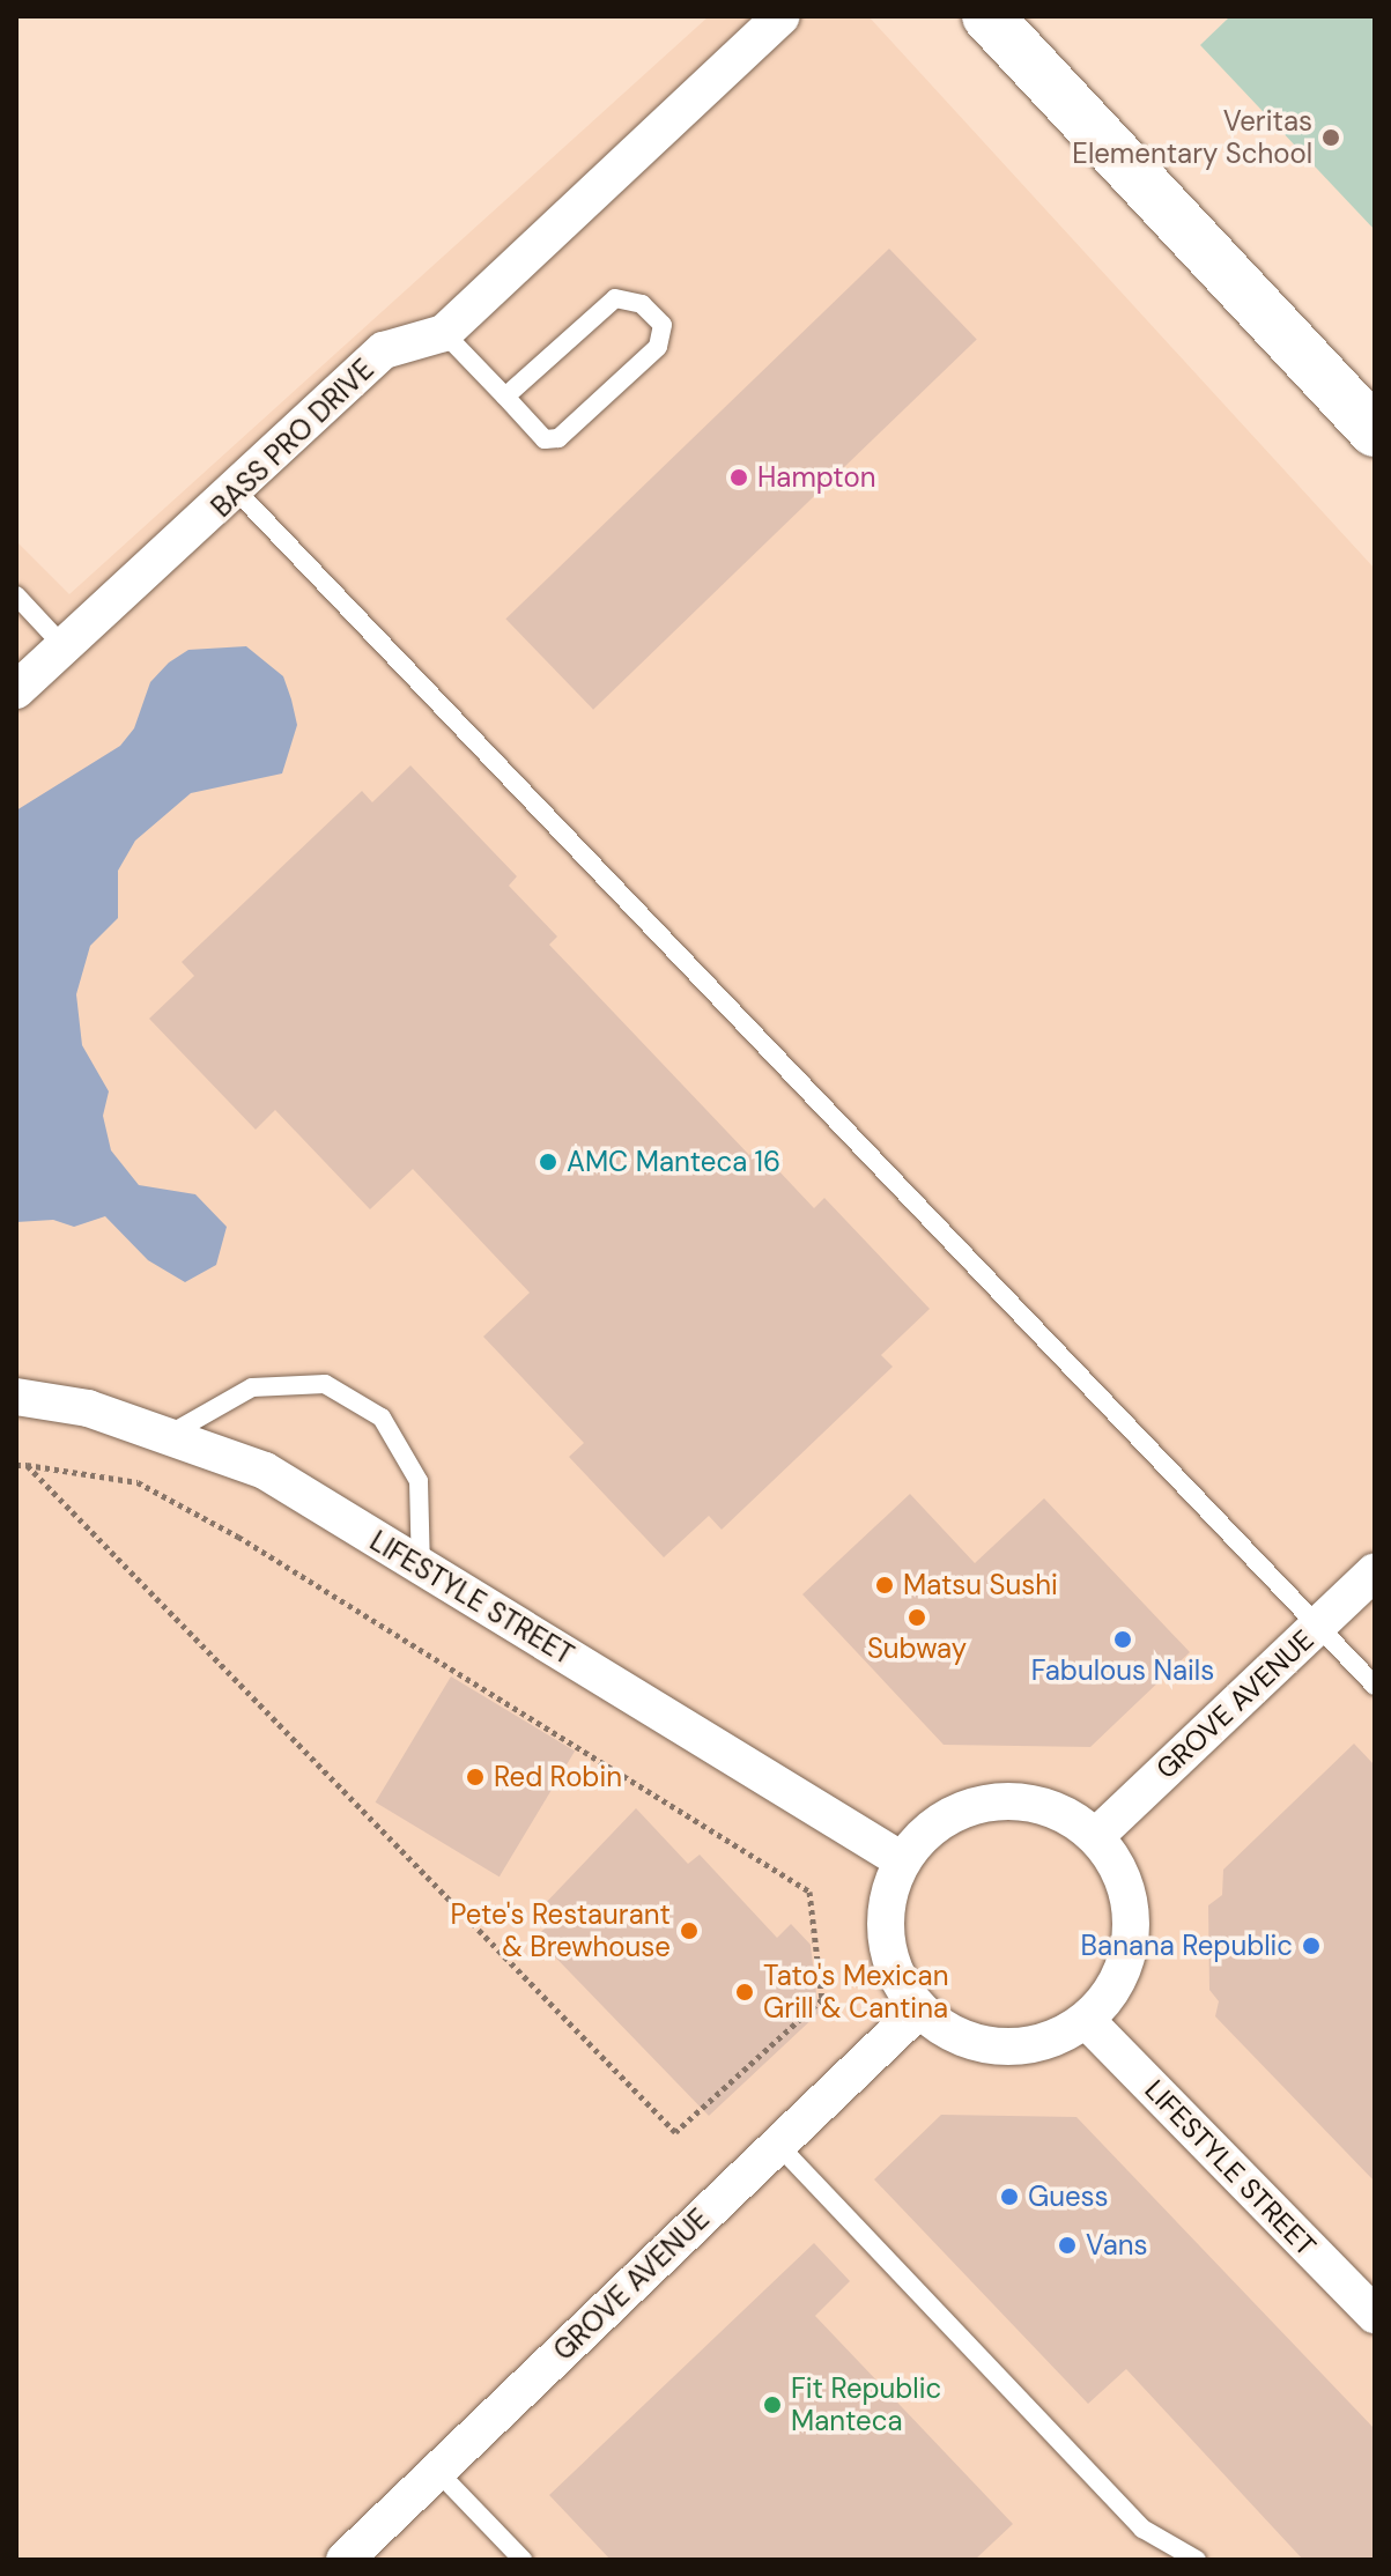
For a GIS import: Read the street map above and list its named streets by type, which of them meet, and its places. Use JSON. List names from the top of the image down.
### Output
{
  "streets": {
    "street": ["BASS PRO DRIVE", "LIFESTYLE STREET", "GROVE AVENUE"]
  },
  "crossings": [
    ["LIFESTYLE STREET", "GROVE AVENUE"]
  ],
  "places": [
    "Veritas Elementary School",
    "Hampton",
    "AMC Manteca 16",
    "Matsu Sushi",
    "Subway",
    "Fabulous Nails",
    "Red Robin",
    "Pete's Restaurant & Brewhouse",
    "Banana Republic",
    "Tato's Mexican Grill & Cantina",
    "Guess",
    "Vans",
    "Fit Republic Manteca"
  ]
}
